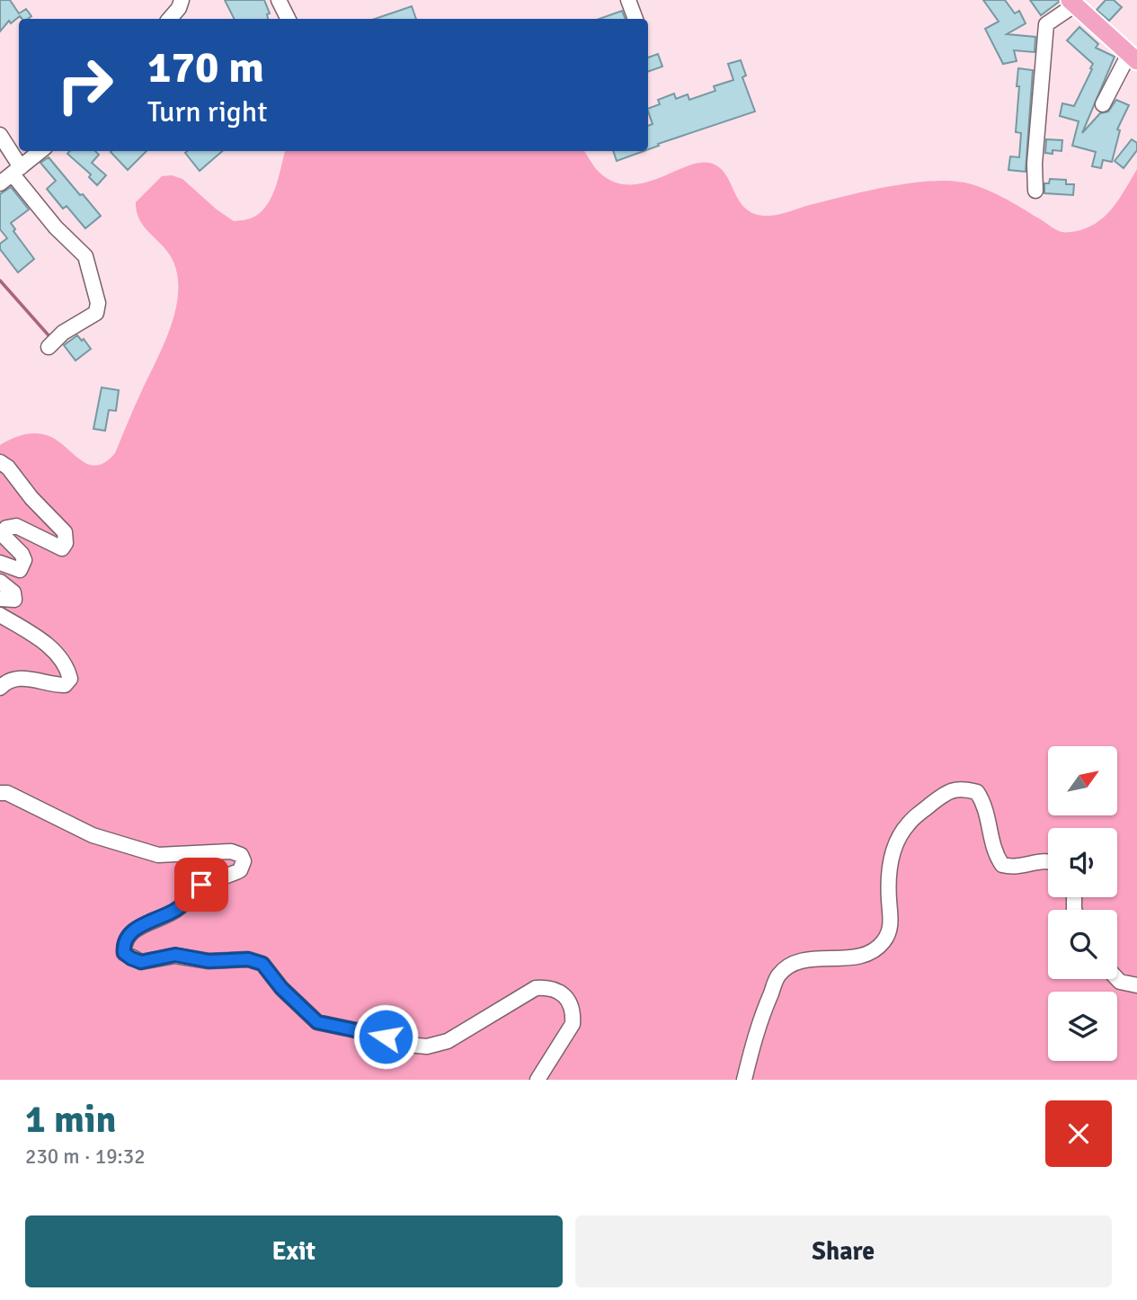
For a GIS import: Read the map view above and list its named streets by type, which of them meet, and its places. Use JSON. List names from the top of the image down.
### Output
{
  "north": "top right",
  "page": {
    "turn": ["170 m", "Turn right"],
    "heading": ["1 min", "230 m · 19:32"],
    "buttons": ["Exit", "Share"]
  }
}
